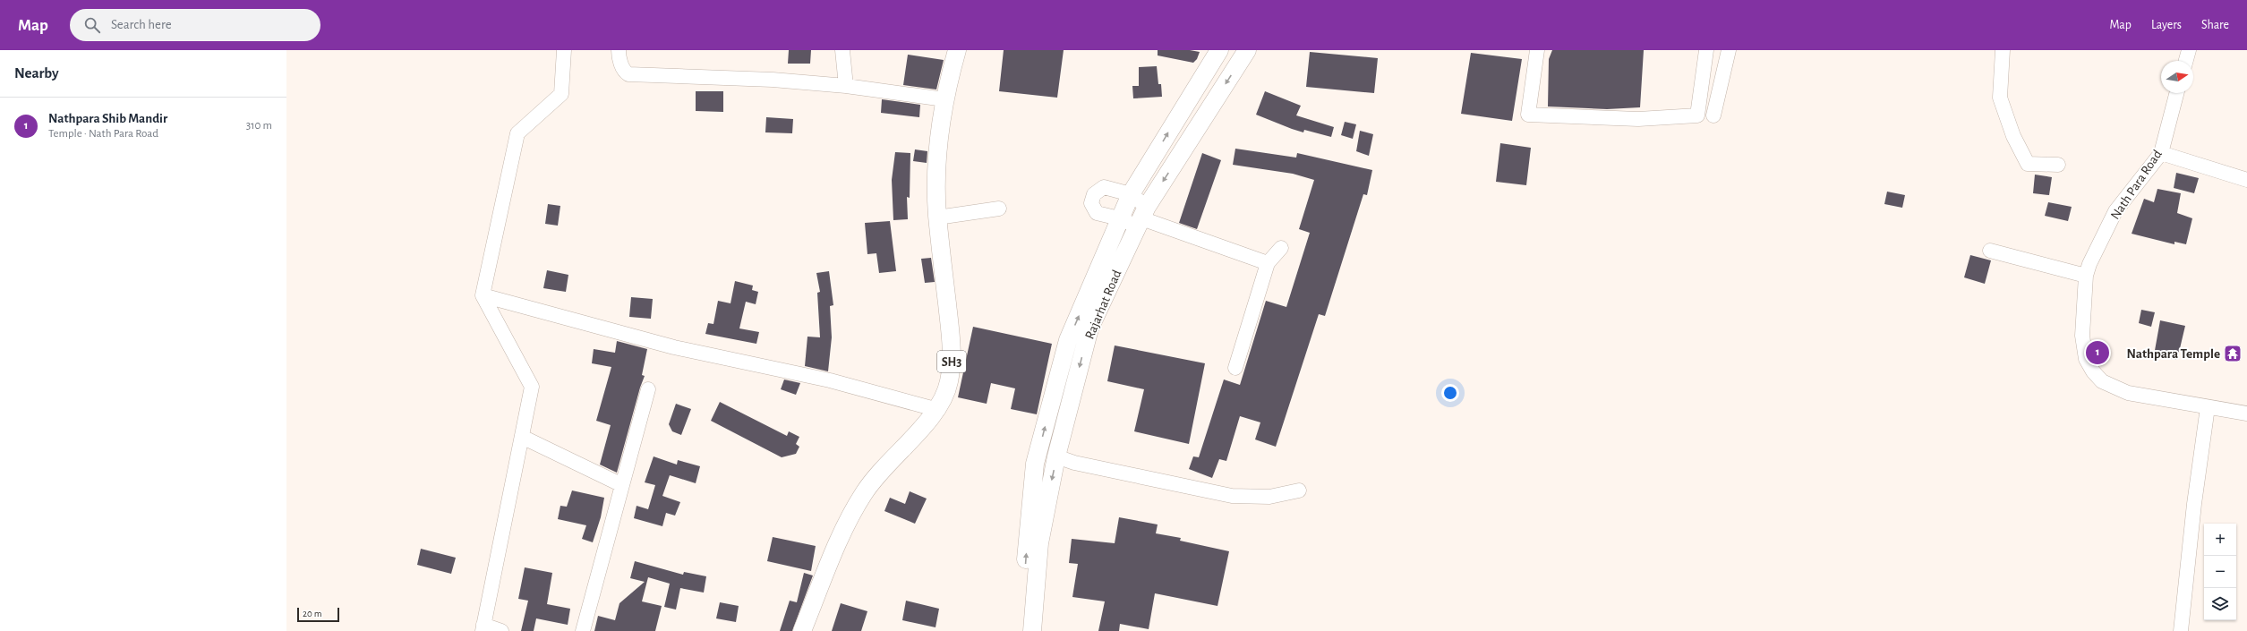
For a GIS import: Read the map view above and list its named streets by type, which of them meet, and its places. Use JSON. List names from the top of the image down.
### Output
{
  "streets": {
    "main road": ["Rajarhat Road", "SH3"],
    "street": ["Nath Para Road"]
  },
  "places": {
    "temple": ["Nathpara Temple"]
  },
  "scale_bar": "20 m",
  "north": "right",
  "page": {
    "header": "Map",
    "search": "Search here",
    "nav": ["Map", "Layers", "Share"],
    "heading": "Nearby",
    "list": [
      {
        "mark": "1",
        "name": "Nathpara Shib Mandir",
        "note": "Temple · Nath Para Road",
        "value": "310 m"
      }
    ],
    "pins": "1",
    "map_buttons": ["+", "−"],
    "scale": "20 m"
  }
}
